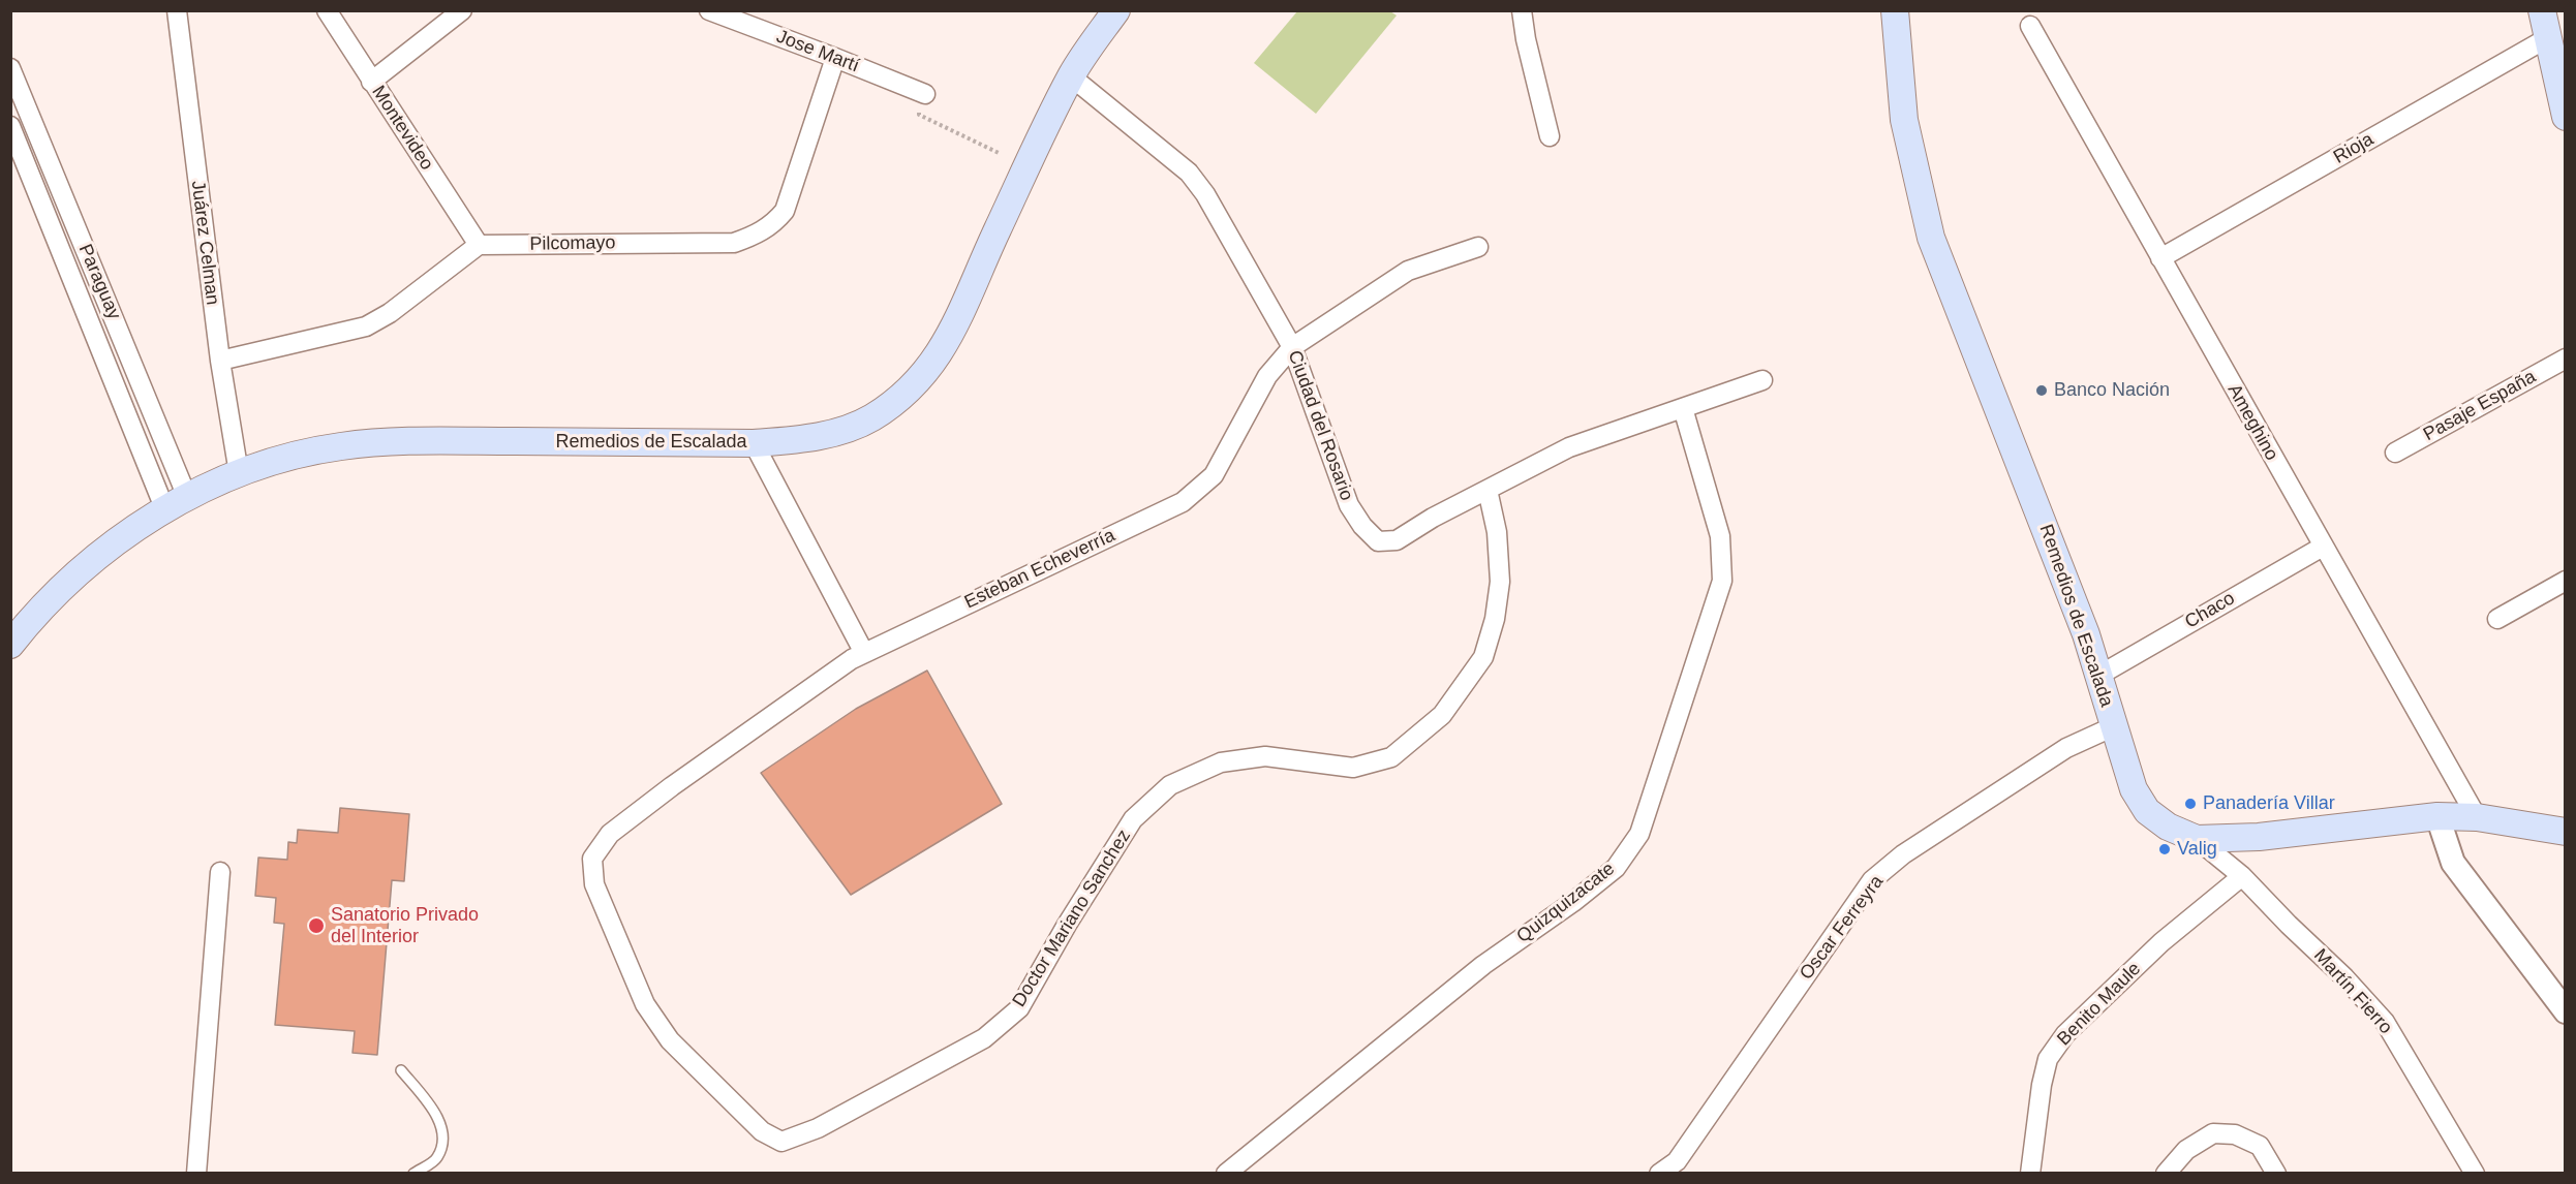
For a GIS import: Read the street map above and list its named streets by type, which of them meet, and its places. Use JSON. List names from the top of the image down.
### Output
{
  "streets": {
    "main road": ["Remedios de Escalada"],
    "street": [
      "Jose Martí",
      "Montevideo",
      "Rioja",
      "Juárez Celman",
      "Pilcomayo",
      "Paraguay",
      "Pasaje España",
      "Ameghino",
      "Ciudad del Rosario",
      "Esteban Echeverría",
      "Chaco",
      "Quizquizacate",
      "Doctor Mariano Sanchez",
      "Oscar Ferreyra",
      "Martín Fierro",
      "Benito Maule"
    ]
  },
  "crossings": [
    ["Jose Martí", "Pilcomayo"],
    ["Montevideo", "Pilcomayo"],
    ["Rioja", "Ameghino"],
    ["Juárez Celman", "Remedios de Escalada"],
    ["Paraguay", "Remedios de Escalada"],
    ["Ameghino", "Remedios de Escalada"],
    ["Ameghino", "Chaco"],
    ["Ciudad del Rosario", "Remedios de Escalada"],
    ["Ciudad del Rosario", "Esteban Echeverría"],
    ["Ciudad del Rosario", "Quizquizacate"],
    ["Ciudad del Rosario", "Doctor Mariano Sanchez"],
    ["Remedios de Escalada", "Chaco"],
    ["Remedios de Escalada", "Oscar Ferreyra"],
    ["Remedios de Escalada", "Martín Fierro"],
    ["Esteban Echeverría", "Doctor Mariano Sanchez"],
    ["Martín Fierro", "Benito Maule"]
  ],
  "places": [
    "Banco Nación",
    "Panadería Villar",
    "Valig",
    "Sanatorio Privado del Interior"
  ]
}
